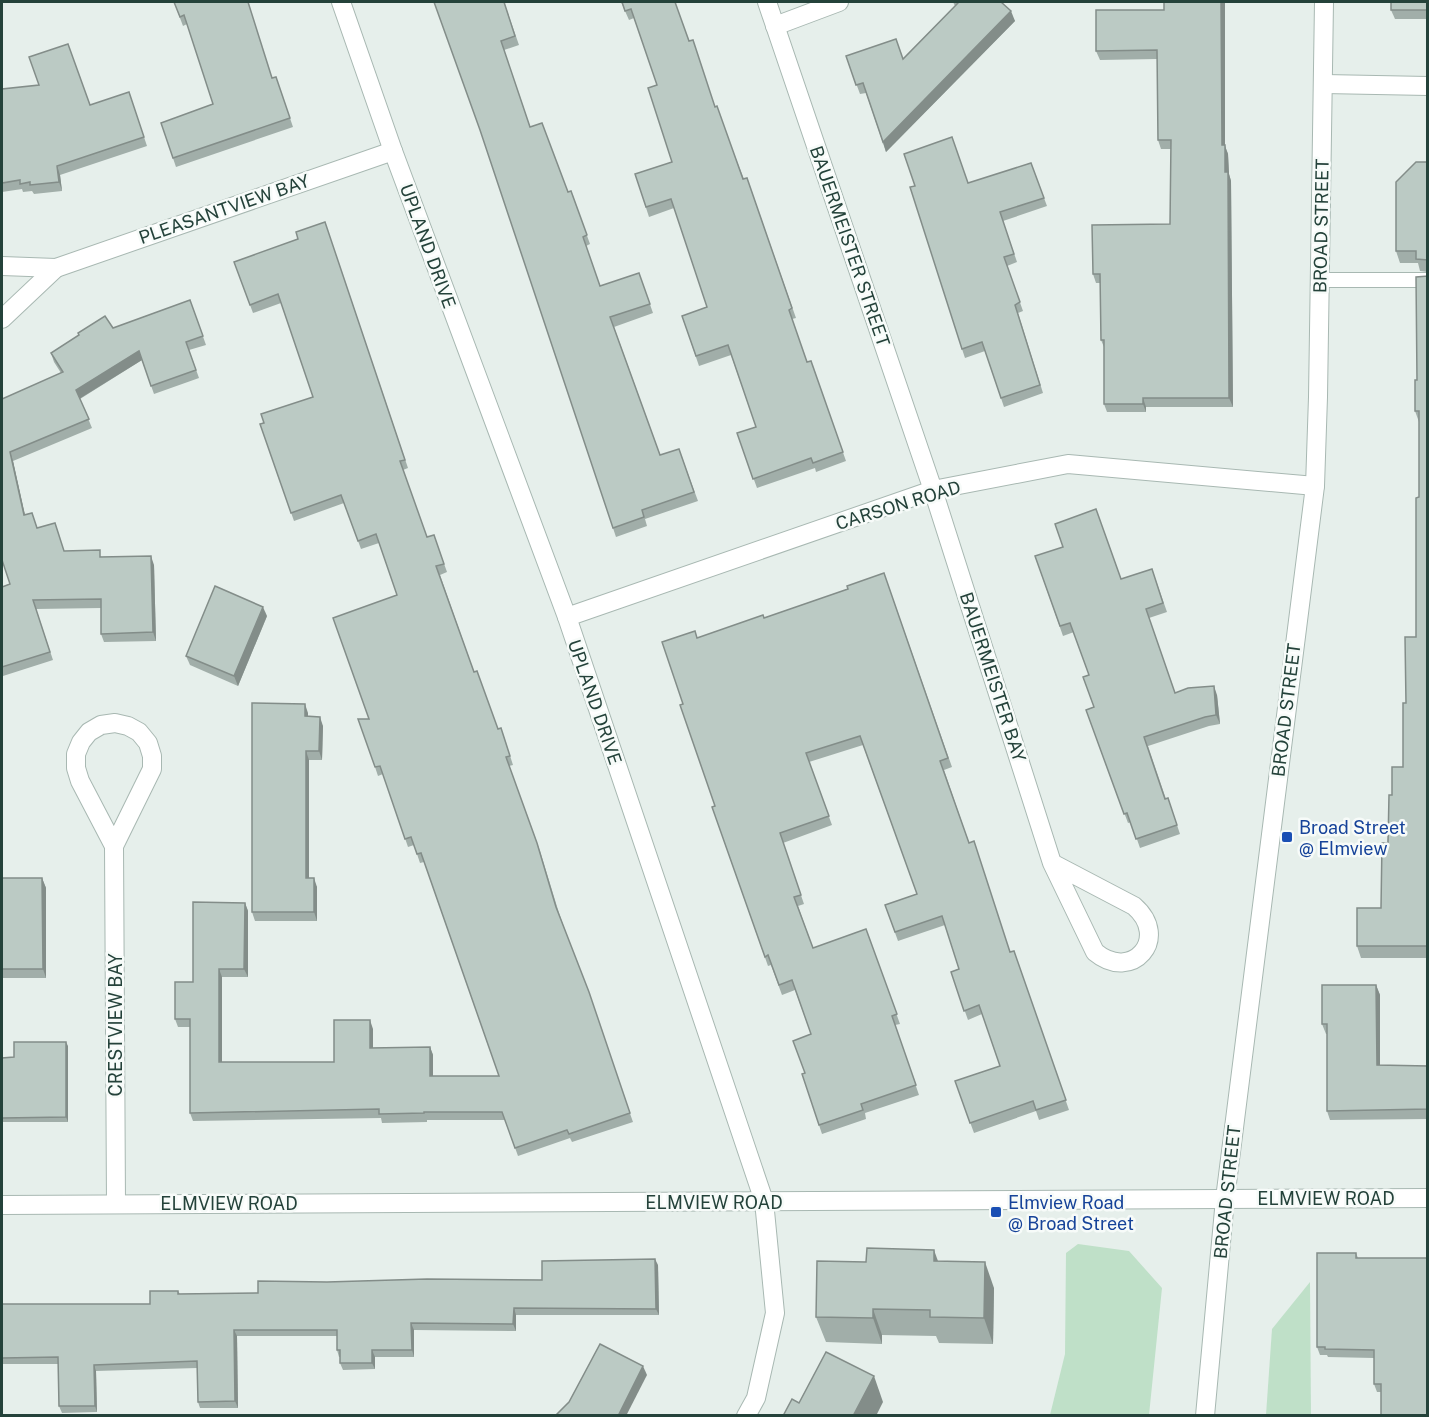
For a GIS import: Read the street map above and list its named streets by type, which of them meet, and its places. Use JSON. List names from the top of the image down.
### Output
{
  "streets": {
    "street": [
      "PLEASANTVIEW BAY",
      "BROAD STREET",
      "UPLAND DRIVE",
      "BAUERMEISTER STREET",
      "CARSON ROAD",
      "BAUERMEISTER BAY",
      "CRESTVIEW BAY",
      "ELMVIEW ROAD"
    ]
  },
  "crossings": [
    ["PLEASANTVIEW BAY", "UPLAND DRIVE"],
    ["BROAD STREET", "CARSON ROAD"],
    ["BROAD STREET", "ELMVIEW ROAD"],
    ["UPLAND DRIVE", "CARSON ROAD"],
    ["UPLAND DRIVE", "ELMVIEW ROAD"],
    ["BAUERMEISTER STREET", "CARSON ROAD"],
    ["BAUERMEISTER STREET", "BAUERMEISTER BAY"],
    ["CARSON ROAD", "BAUERMEISTER BAY"],
    ["CRESTVIEW BAY", "ELMVIEW ROAD"]
  ],
  "places": {
    "transit": ["Broad Street @ Elmview", "Elmview Road @ Broad Street"]
  }
}
